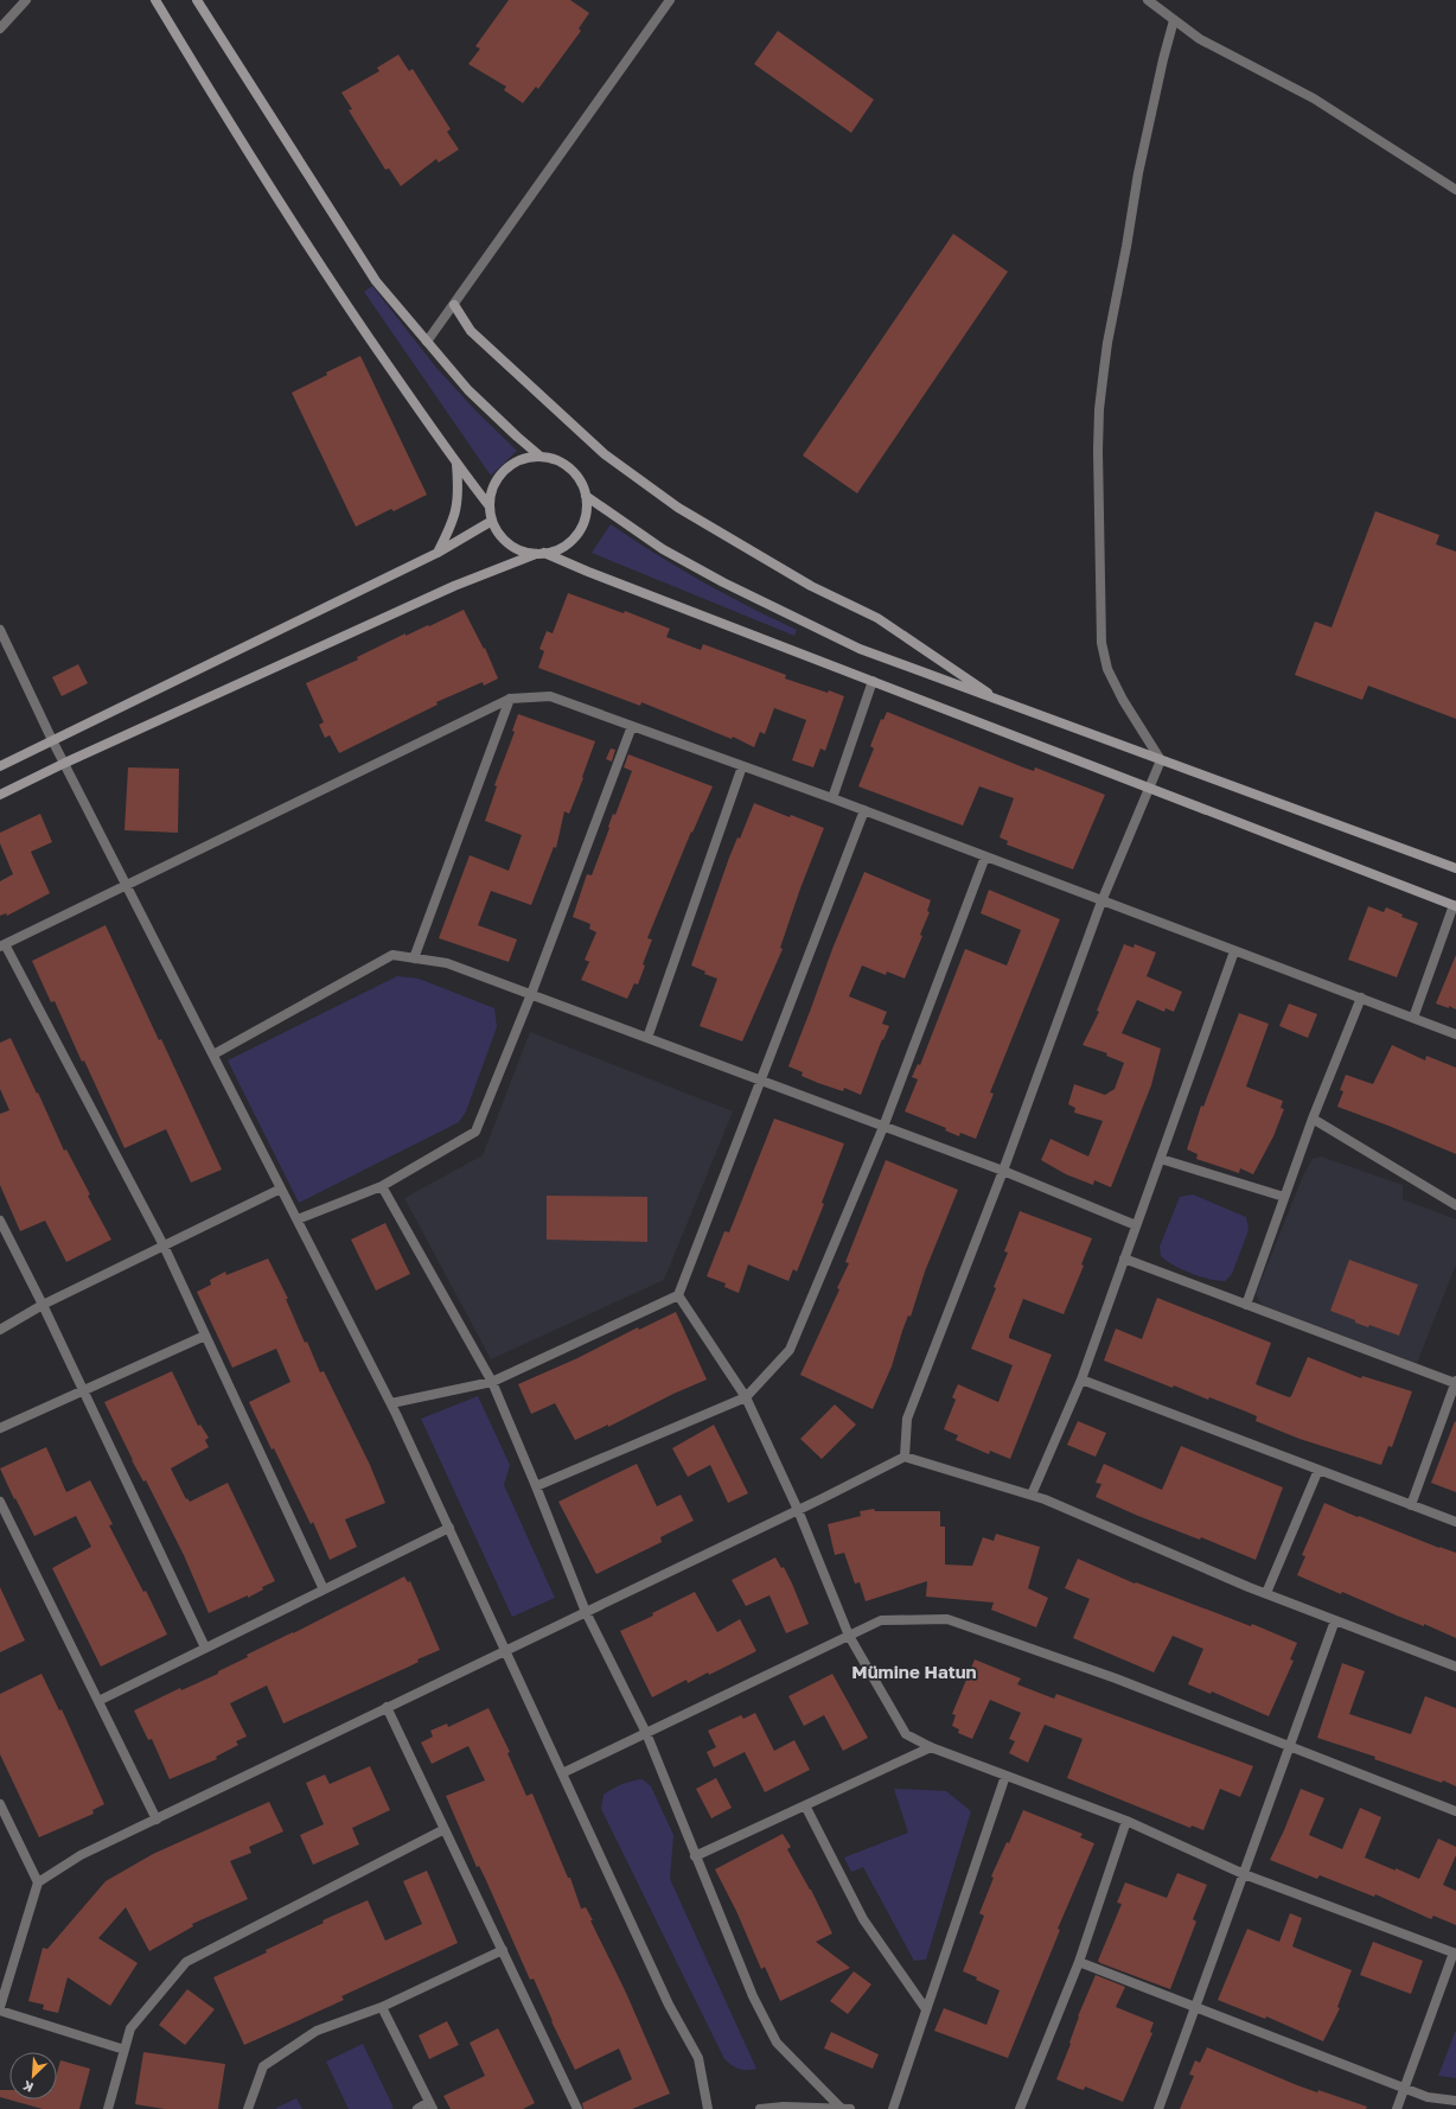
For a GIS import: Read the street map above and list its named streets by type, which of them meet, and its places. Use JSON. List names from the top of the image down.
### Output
{
  "districts": ["Mümine Hatun"],
  "north": "bottom left"
}
